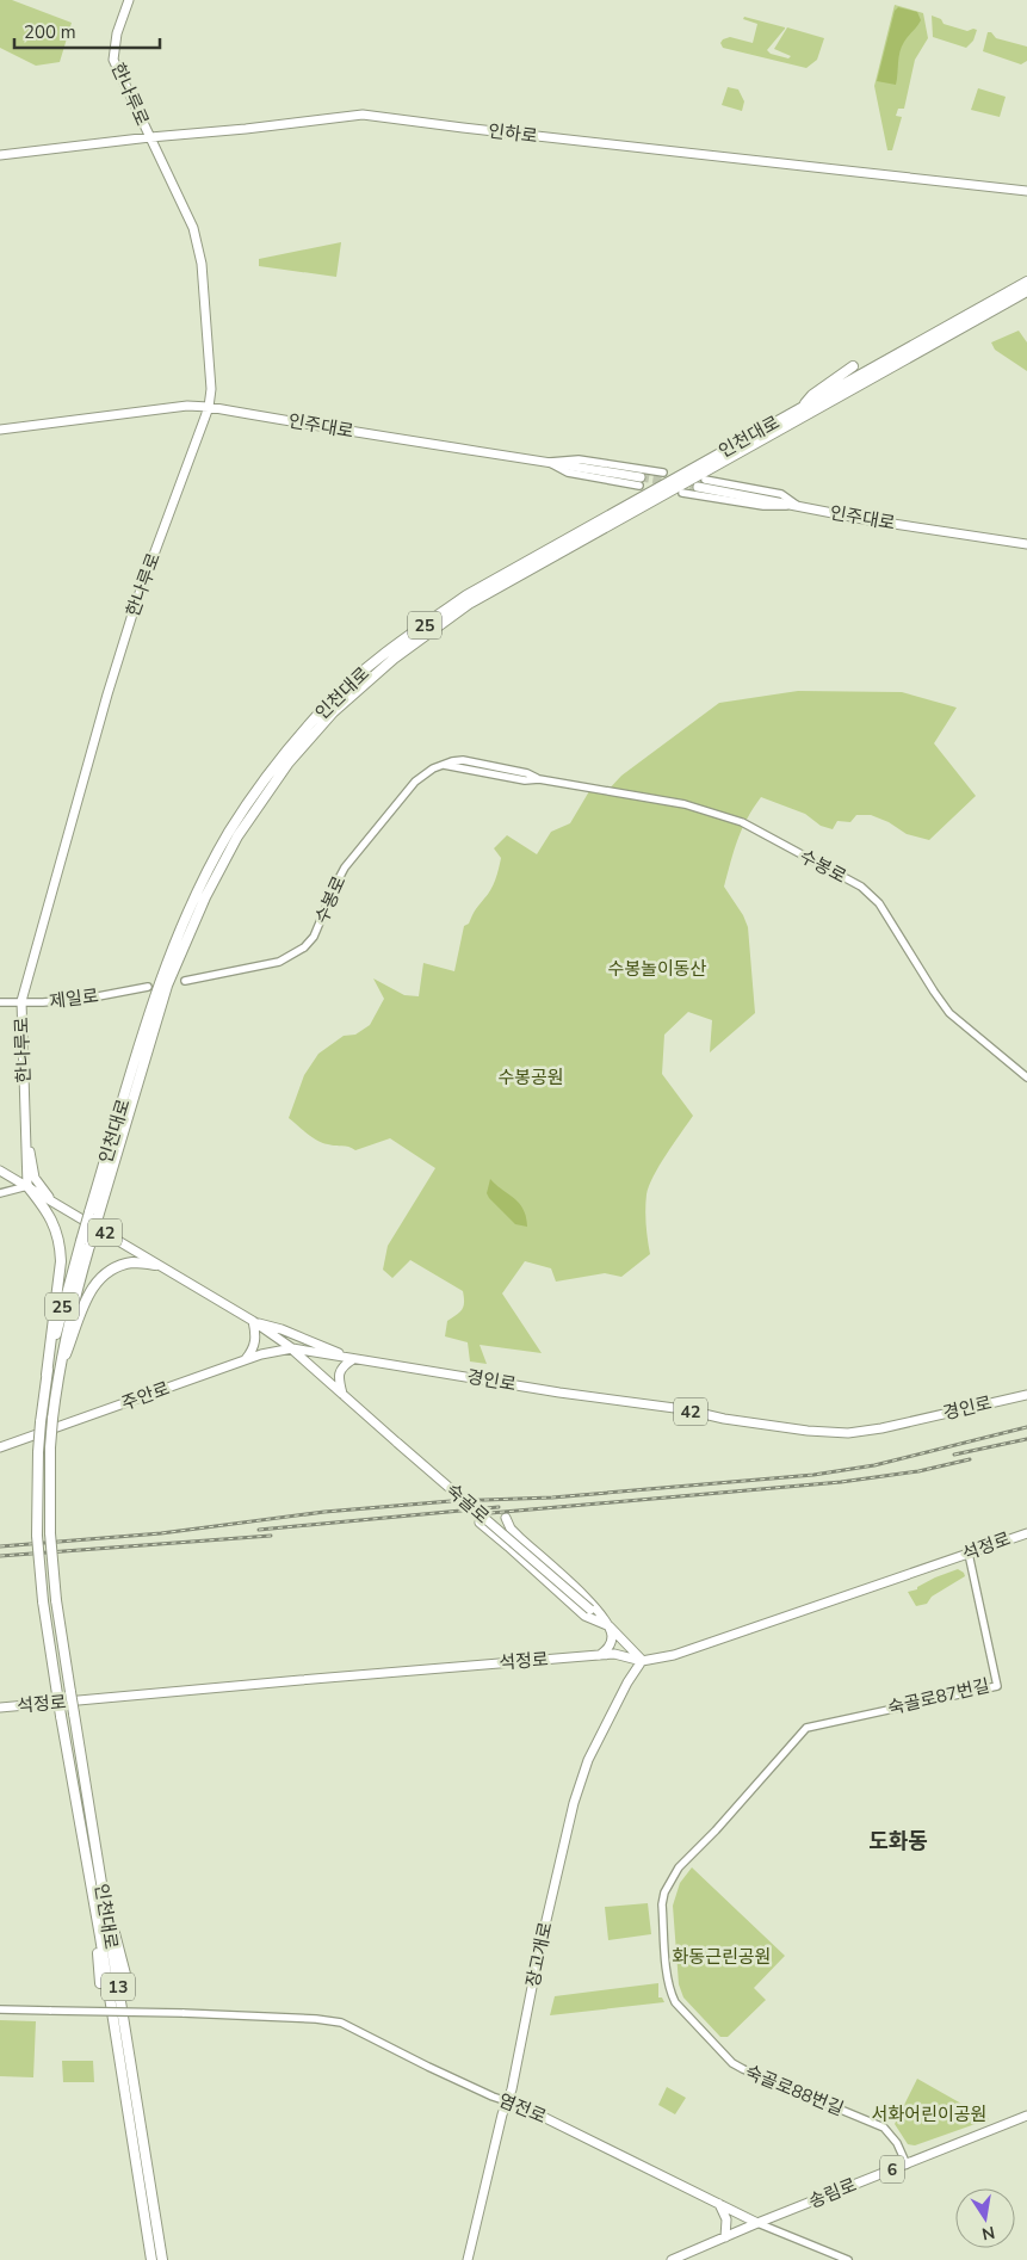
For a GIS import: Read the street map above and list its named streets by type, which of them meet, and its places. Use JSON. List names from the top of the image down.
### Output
{
  "streets": {
    "highway": ["인천대로", "25", "13"],
    "main road": [
      "한나루로",
      "인하로",
      "인주대로",
      "42",
      "경인로",
      "주안로",
      "숙골로",
      "석정로",
      "장고개로",
      "염전로",
      "6",
      "송림로"
    ],
    "street": [
      "수봉로",
      "제일로",
      "숙골로87번길",
      "숙골로88번길"
    ]
  },
  "crossings": [
    ["한나루로", "인하로"],
    ["한나루로", "인주대로"],
    ["한나루로", "제일로"],
    ["한나루로", "경인로"],
    ["경인로", "주안로"],
    ["경인로", "숙골로"],
    ["주안로", "숙골로"],
    ["숙골로", "석정로"],
    ["숙골로", "장고개로"],
    ["석정로", "숙골로87번길"],
    ["석정로", "장고개로"],
    ["숙골로87번길", "숙골로88번길"],
    ["장고개로", "염전로"],
    ["숙골로88번길", "송림로"],
    ["염전로", "송림로"]
  ],
  "districts": ["도화동"],
  "parks": [
    "수봉놀이동산",
    "수봉공원",
    "화동근린공원",
    "서화어린이공원"
  ],
  "scale_bar": "200 m",
  "north": "bottom"
}
